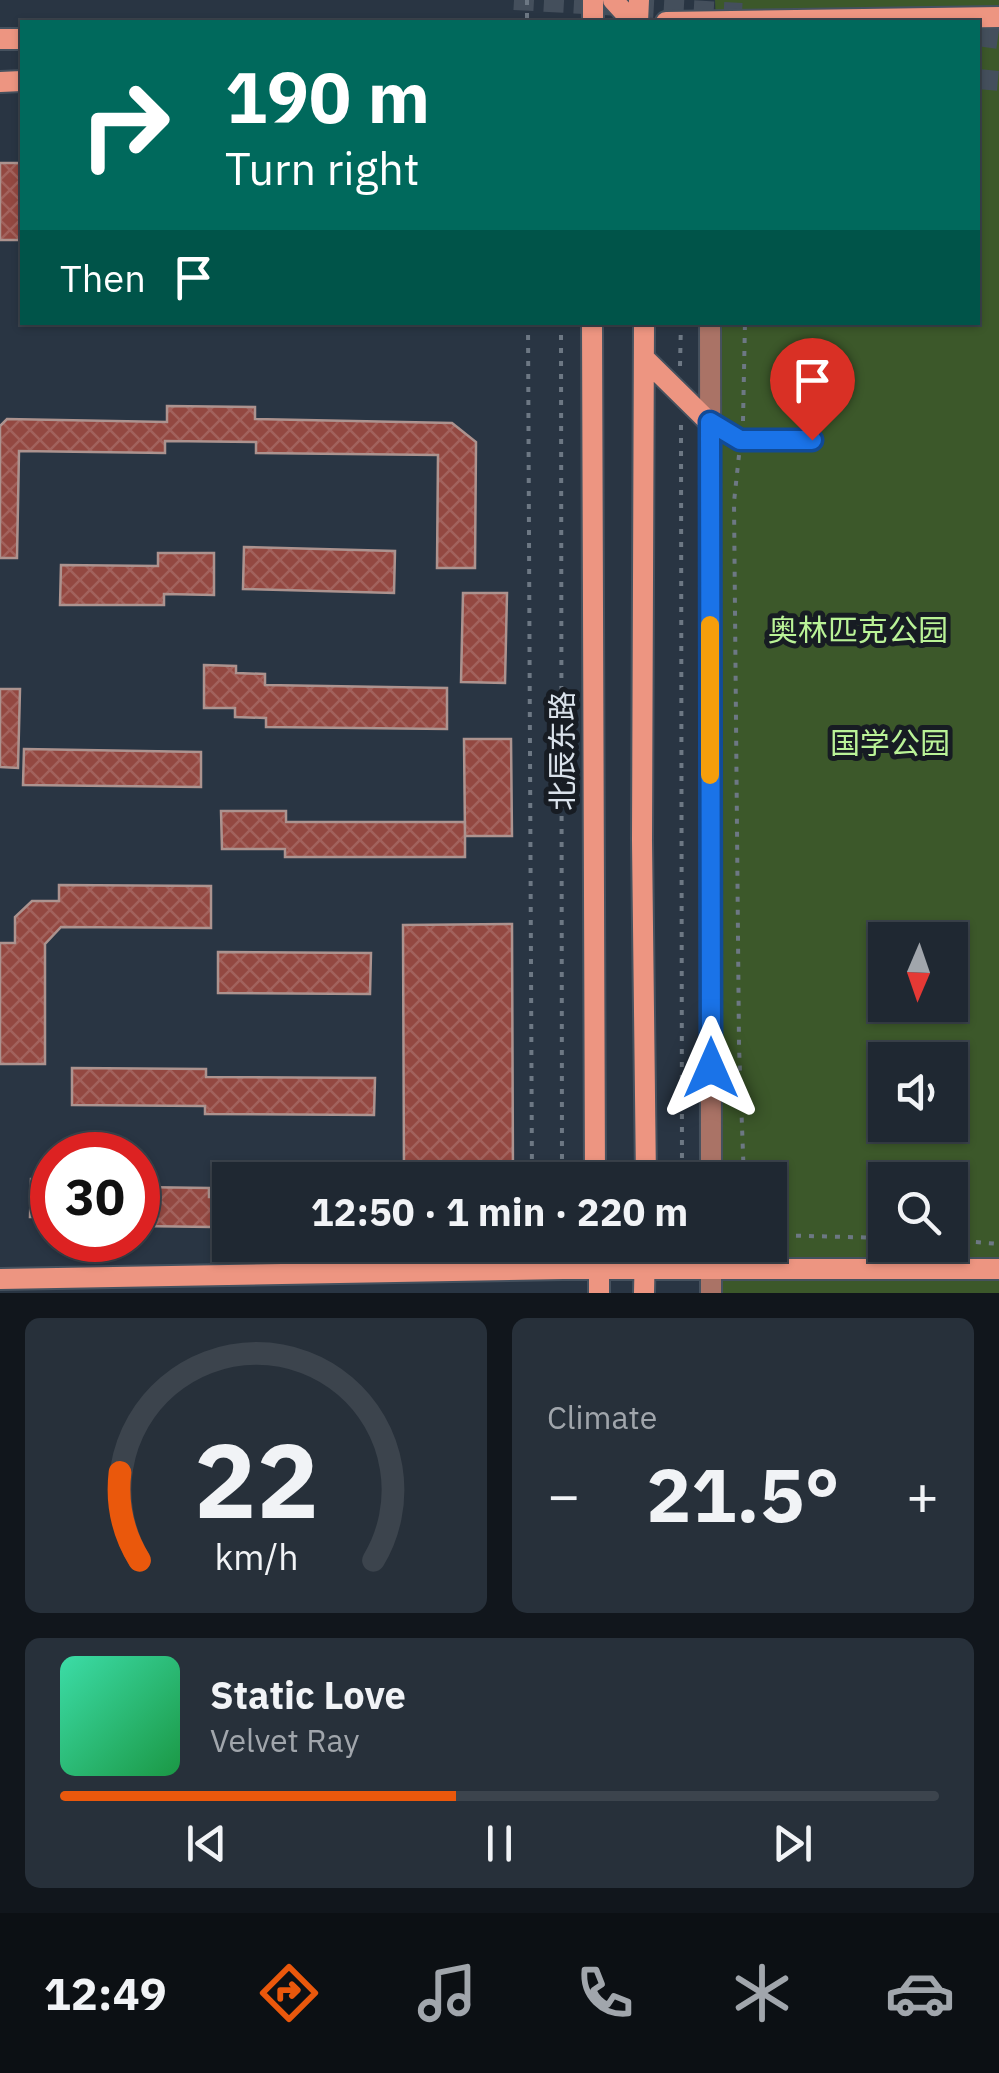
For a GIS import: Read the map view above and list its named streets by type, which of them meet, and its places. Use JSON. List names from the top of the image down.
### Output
{
  "streets": {
    "main road": ["北辰东路"]
  },
  "parks": ["奥林匹克公园", "国学公园"],
  "north": "bottom",
  "page": {
    "turn": ["190 m", "Turn right"],
    "then": "Then",
    "limit": "30",
    "trip": "12:50 · 1 min · 220 m",
    "tile": "Climate",
    "heat": ["−", "21.5°", "+"],
    "song": ["Static Love", "Velvet Ray"],
    "tabs": "12:49",
    "gauge": ["22", "km/h"]
  }
}
